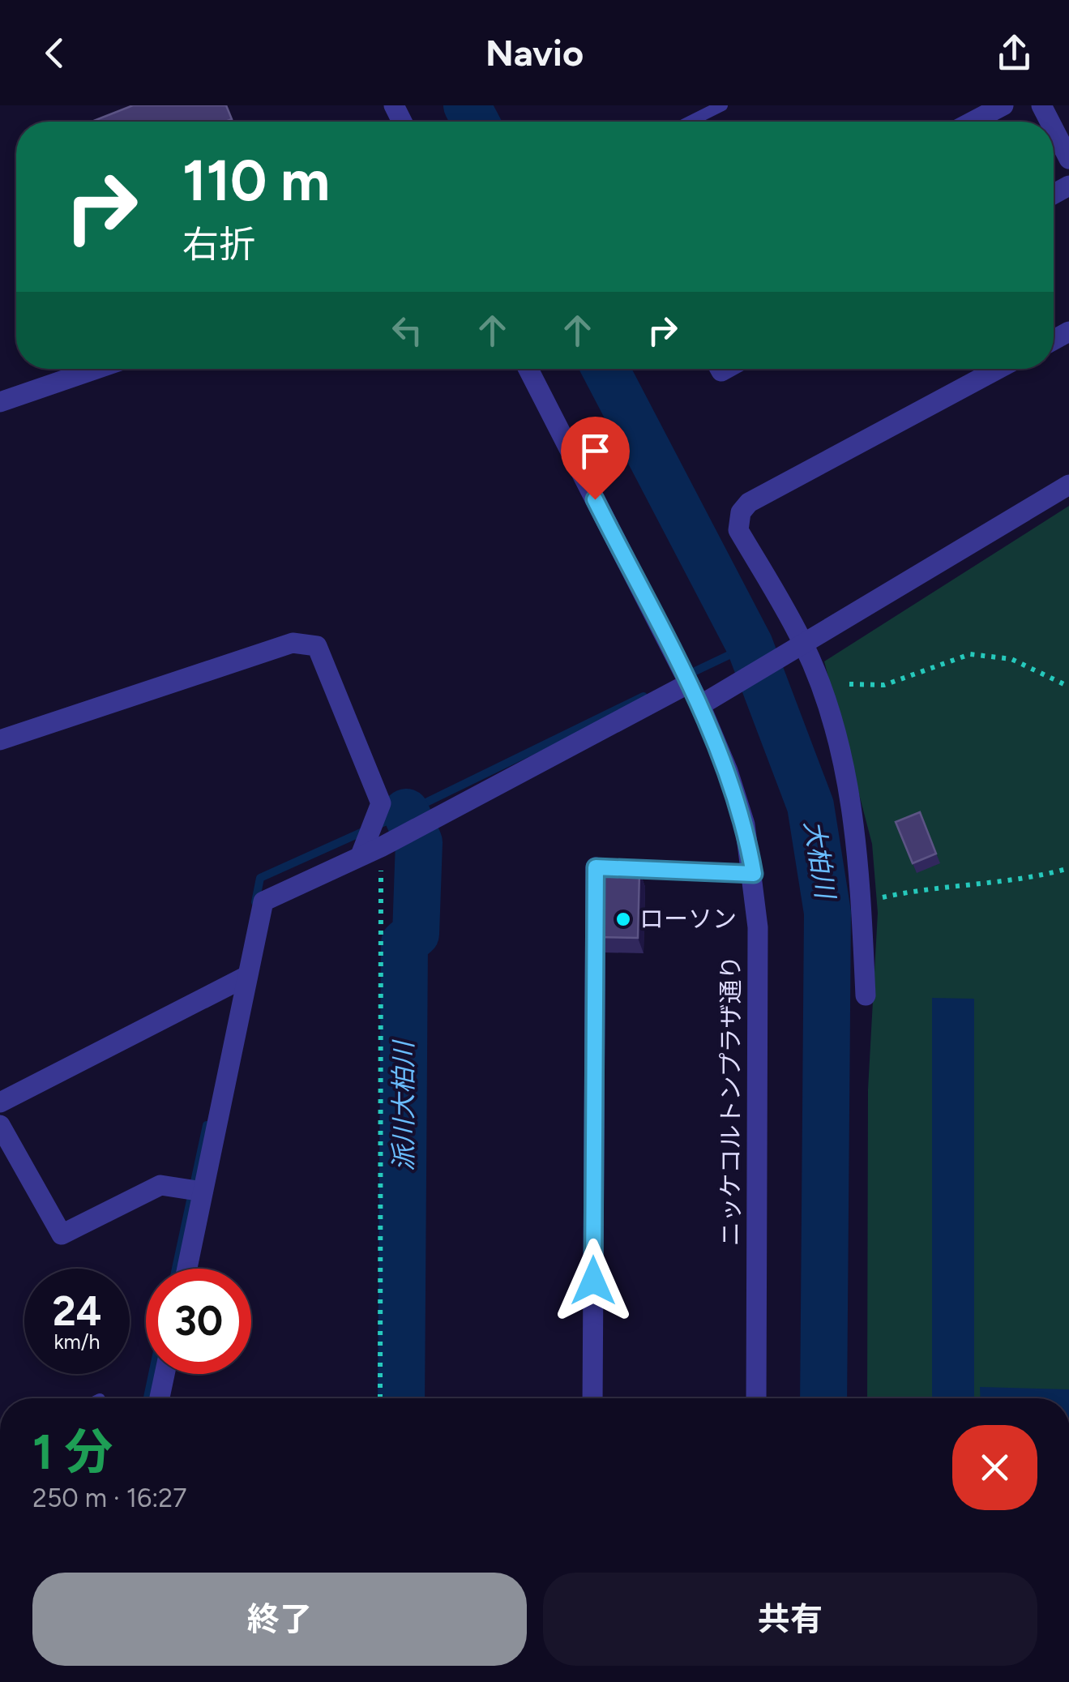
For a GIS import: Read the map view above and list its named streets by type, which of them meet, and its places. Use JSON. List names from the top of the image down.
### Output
{
  "streets": {
    "street": ["ニッケコルトンプラザ通り"]
  },
  "water": ["大柏川", "派川大柏川"],
  "places": ["ローソン"],
  "page": {
    "header": "Navio",
    "turn": ["110 m", "右折"],
    "speed": "24 km/h",
    "limit": "30",
    "heading": ["1 分", "250 m · 16:27"],
    "buttons": ["終了", "共有"]
  }
}
